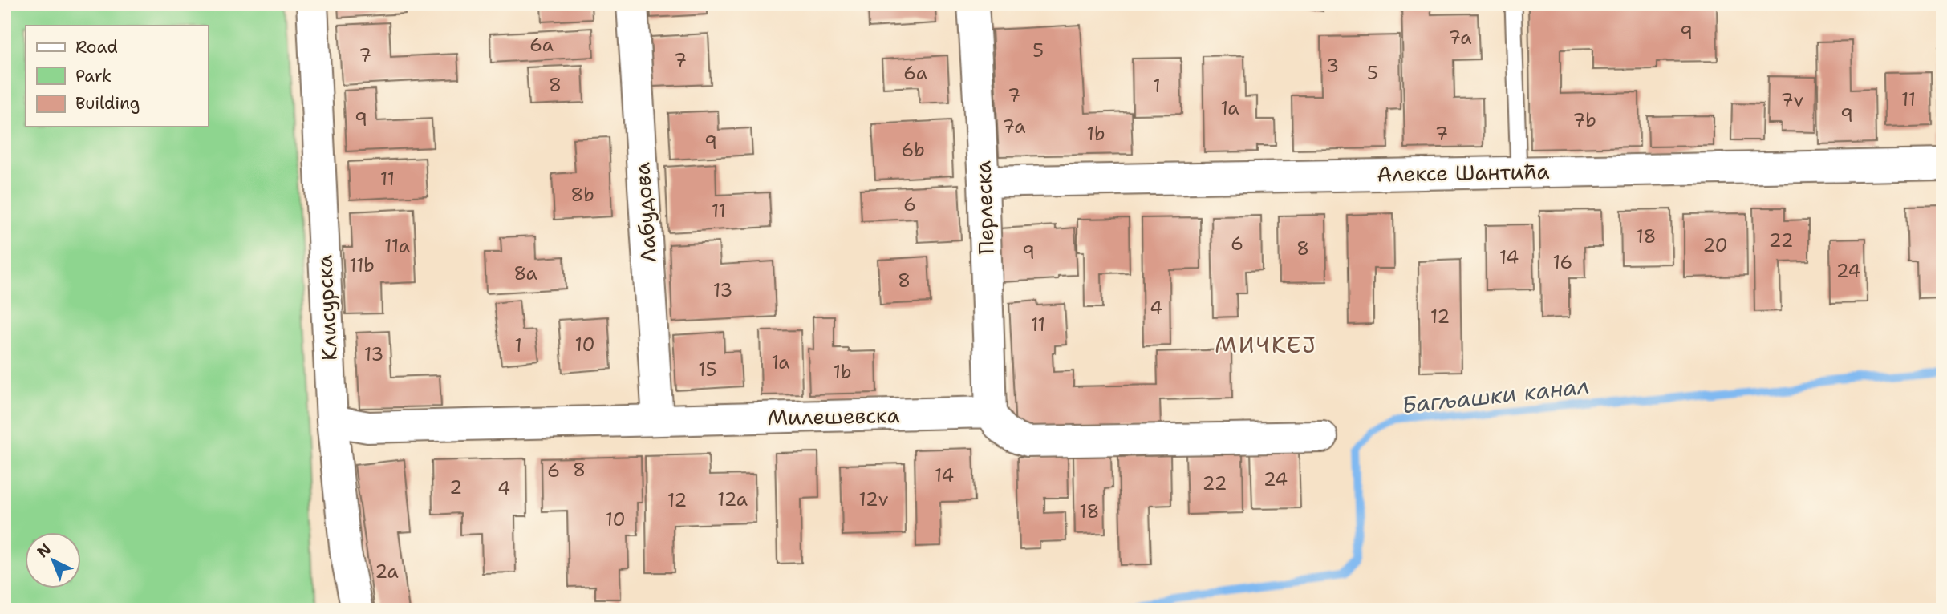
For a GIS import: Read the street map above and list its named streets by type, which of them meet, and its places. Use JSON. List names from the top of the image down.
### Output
{
  "streets": {
    "street": [
      "Алексе Шантића",
      "Перлеска",
      "Лабудова",
      "Клисурска",
      "Милешевска"
    ]
  },
  "crossings": [
    ["Алексе Шантића", "Перлеска"],
    ["Перлеска", "Милешевска"],
    ["Лабудова", "Милешевска"],
    ["Клисурска", "Милешевска"]
  ],
  "districts": ["МИЧКЕЈ"],
  "water": ["Багљашки канал"],
  "house_numbers": [
    "9",
    "7a",
    "6a",
    "5",
    "7",
    "7",
    "3",
    "6a",
    "5",
    "8",
    "1",
    "7",
    "11",
    "7v",
    "1a",
    "9",
    "9",
    "7b",
    "7a",
    "1b",
    "7",
    "9",
    "6b",
    "11",
    "8b",
    "6",
    "11",
    "18",
    "22",
    "6",
    "20",
    "11a",
    "8",
    "9",
    "14",
    "16",
    "11b",
    "24",
    "8a",
    "8",
    "13",
    "4",
    "12",
    "11",
    "10",
    "1",
    "13",
    "1a",
    "15",
    "1b",
    "8",
    "6",
    "14",
    "24",
    "22",
    "2",
    "4",
    "12a",
    "12v",
    "12",
    "18",
    "10",
    "2a"
  ],
  "legend": ["Road", "Park", "Building"],
  "north": "top left"
}
